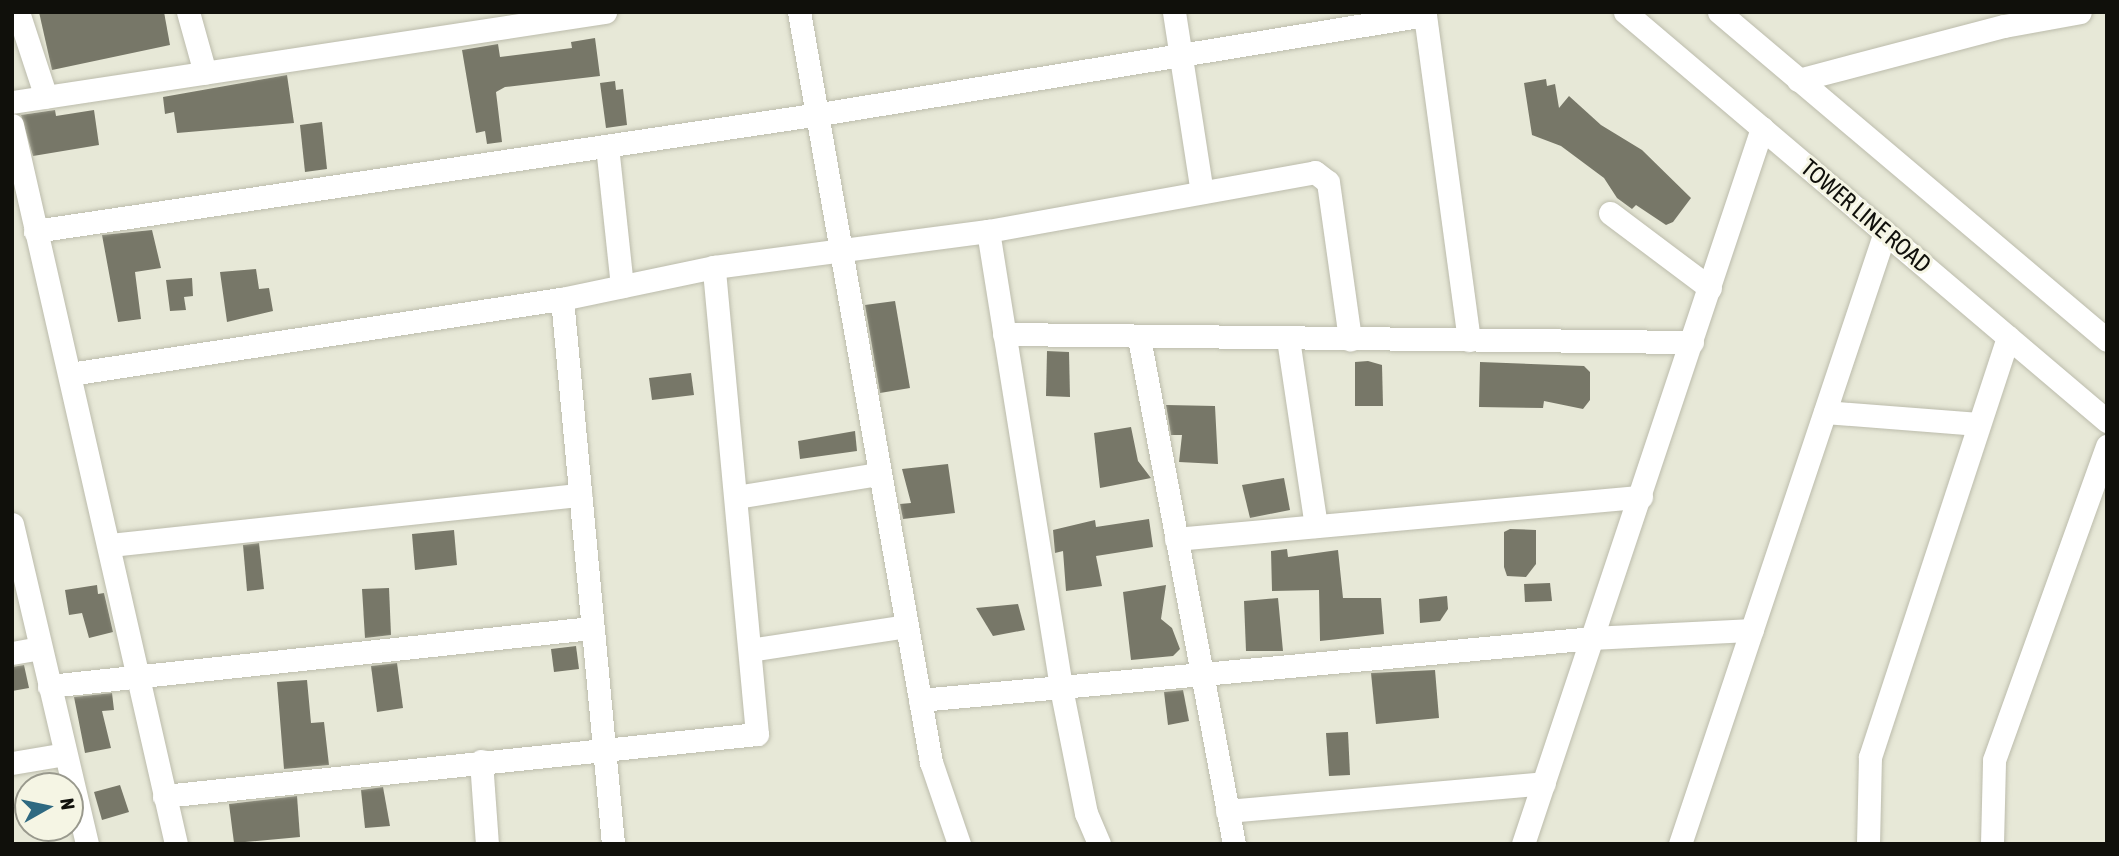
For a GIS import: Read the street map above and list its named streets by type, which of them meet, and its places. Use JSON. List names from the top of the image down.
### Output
{
  "streets": {
    "street": ["TOWER LINE ROAD"]
  },
  "north": "right"
}
